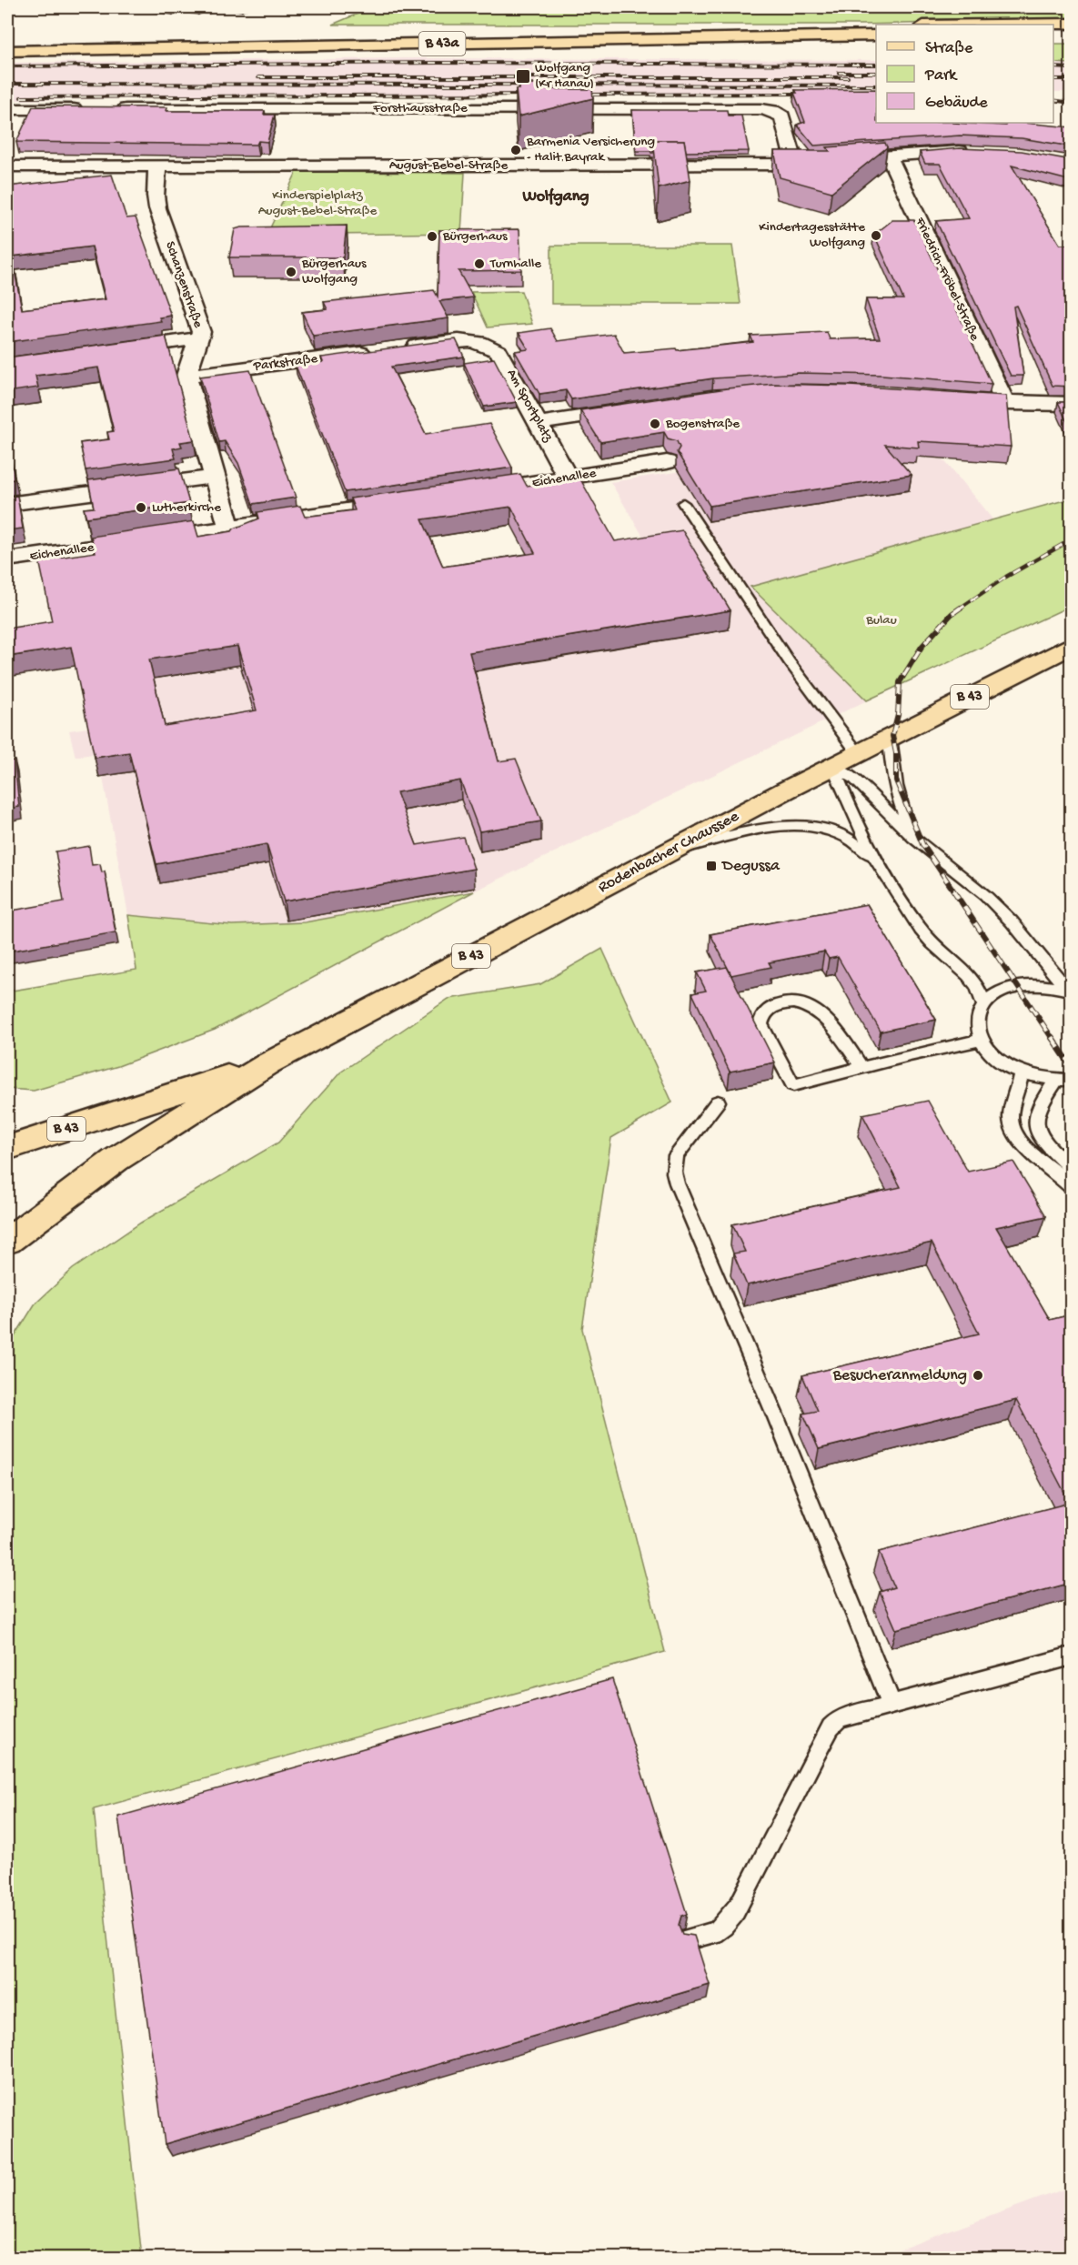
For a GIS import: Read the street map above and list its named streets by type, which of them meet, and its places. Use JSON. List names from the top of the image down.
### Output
{
  "streets": {
    "main road": ["B 43a", "B 43", "Rodenbacher Chaussee"],
    "street": [
      "Forsthausstraße",
      "August-Bebel-Straße",
      "Friedrich-Fröbel-Straße",
      "Schanzenstraße",
      "Parkstraße",
      "Am Sportplatz",
      "Eichenallee"
    ]
  },
  "crossings": [
    ["Forsthausstraße", "August-Bebel-Straße"],
    ["August-Bebel-Straße", "Friedrich-Fröbel-Straße"],
    ["August-Bebel-Straße", "Schanzenstraße"],
    ["Schanzenstraße", "Parkstraße"],
    ["Am Sportplatz", "Eichenallee"],
    ["B 43", "Rodenbacher Chaussee"]
  ],
  "districts": ["Wolfgang"],
  "parks": ["Kinderspielplatz August-Bebel-Straße", "Bulau"],
  "places": {
    "transit": ["Wolfgang (Kr Hanau)", "Degussa"],
    "other": [
      "Barmenia Versicherung - Halit Bayrak",
      "Kindertagesstätte Wolfgang",
      "Bürgerhaus",
      "Turnhalle",
      "Bürgerhaus Wolfgang",
      "Bogenstraße",
      "Lutherkirche",
      "Besucheranmeldung"
    ]
  },
  "legend": ["Straße", "Park", "Gebäude"]
}
